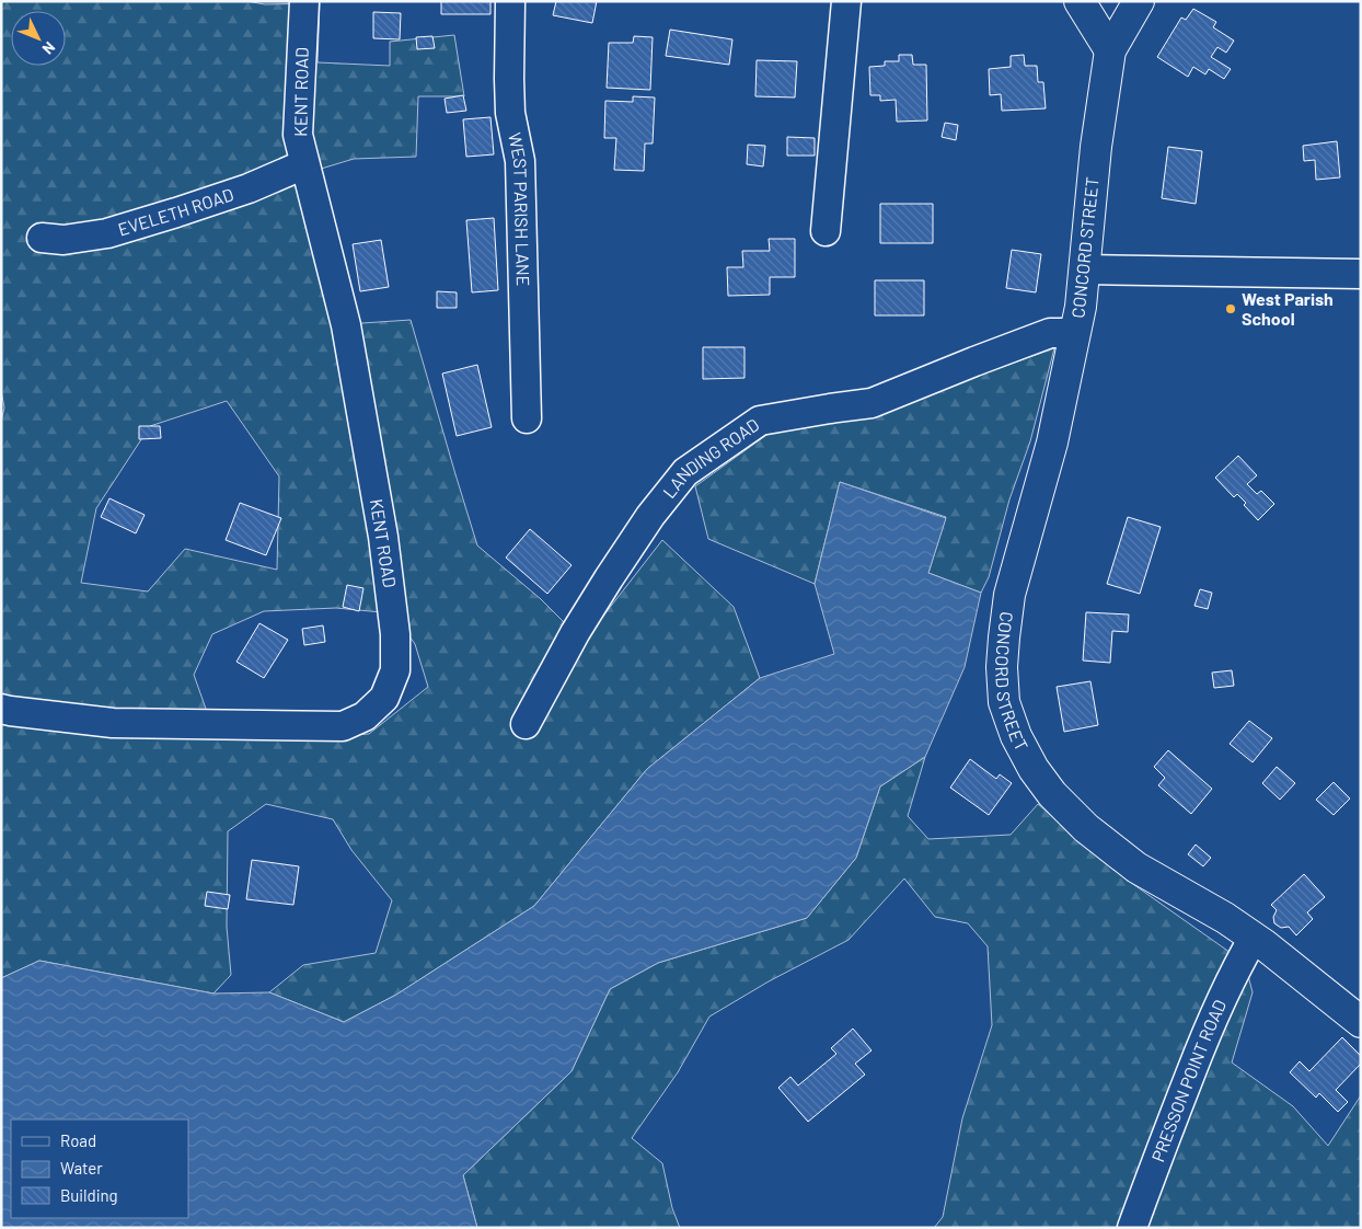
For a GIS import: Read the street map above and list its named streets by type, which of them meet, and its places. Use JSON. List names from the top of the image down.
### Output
{
  "streets": {
    "main road": ["CONCORD STREET"],
    "street": [
      "KENT ROAD",
      "WEST PARISH LANE",
      "EVELETH ROAD",
      "LANDING ROAD",
      "PRESSON POINT ROAD"
    ]
  },
  "crossings": [
    ["KENT ROAD", "EVELETH ROAD"],
    ["CONCORD STREET", "LANDING ROAD"],
    ["CONCORD STREET", "PRESSON POINT ROAD"]
  ],
  "places": ["West Parish School"],
  "legend": ["Road", "Water", "Building"],
  "north": "bottom right"
}
